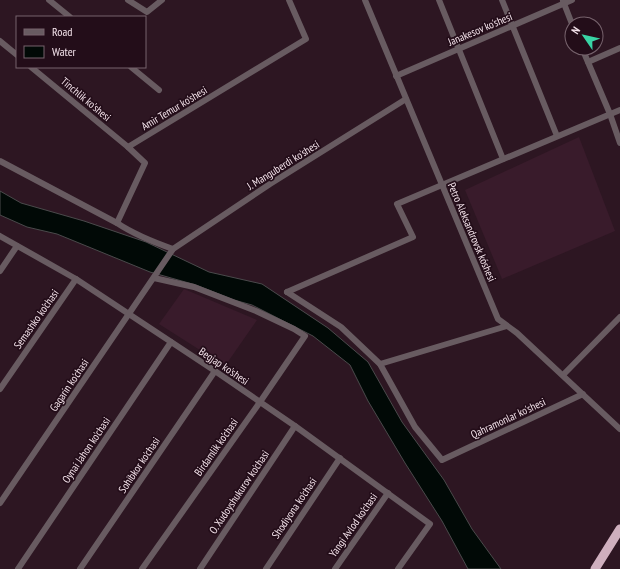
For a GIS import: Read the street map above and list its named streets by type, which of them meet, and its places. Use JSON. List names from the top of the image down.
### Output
{
  "streets": {
    "street": [
      "Janakesov ko'shesi",
      "Tinchlik ko'shesi",
      "Amir Temur ko'shesi",
      "J. Manguberdi ko'shesi",
      "Petro Aleksandrovsk kóshesi",
      "Semashko ko'chasi",
      "Begjap ko'shesi",
      "Gagarin ko'chasi",
      "Qahramonlar ko'shesi",
      "Birdamlik ko'chasi",
      "Oynai Jahon ko'chasi",
      "Sohibkor ko'chasi",
      "O. Xudoyshukurov ko'chasi",
      "Shodiyona ko'chasi",
      "Yangi Avlod ko'chasi"
    ]
  },
  "crossings": [
    ["Janakesov ko'shesi", "Petro Aleksandrovsk kóshesi"],
    ["Tinchlik ko'shesi", "Amir Temur ko'shesi"],
    ["J. Manguberdi ko'shesi", "Petro Aleksandrovsk kóshesi"],
    ["J. Manguberdi ko'shesi", "Gagarin ko'chasi"],
    ["Petro Aleksandrovsk kóshesi", "Qahramonlar ko'shesi"],
    ["Semashko ko'chasi", "Begjap ko'shesi"],
    ["Begjap ko'shesi", "Gagarin ko'chasi"],
    ["Begjap ko'shesi", "Birdamlik ko'chasi"],
    ["Begjap ko'shesi", "Oynai Jahon ko'chasi"],
    ["Begjap ko'shesi", "Sohibkor ko'chasi"],
    ["Begjap ko'shesi", "O. Xudoyshukurov ko'chasi"],
    ["Begjap ko'shesi", "Shodiyona ko'chasi"],
    ["Begjap ko'shesi", "Yangi Avlod ko'chasi"],
    ["Gagarin ko'chasi", "Birdamlik ko'chasi"]
  ],
  "legend": ["Road", "Water"],
  "north": "top left"
}
